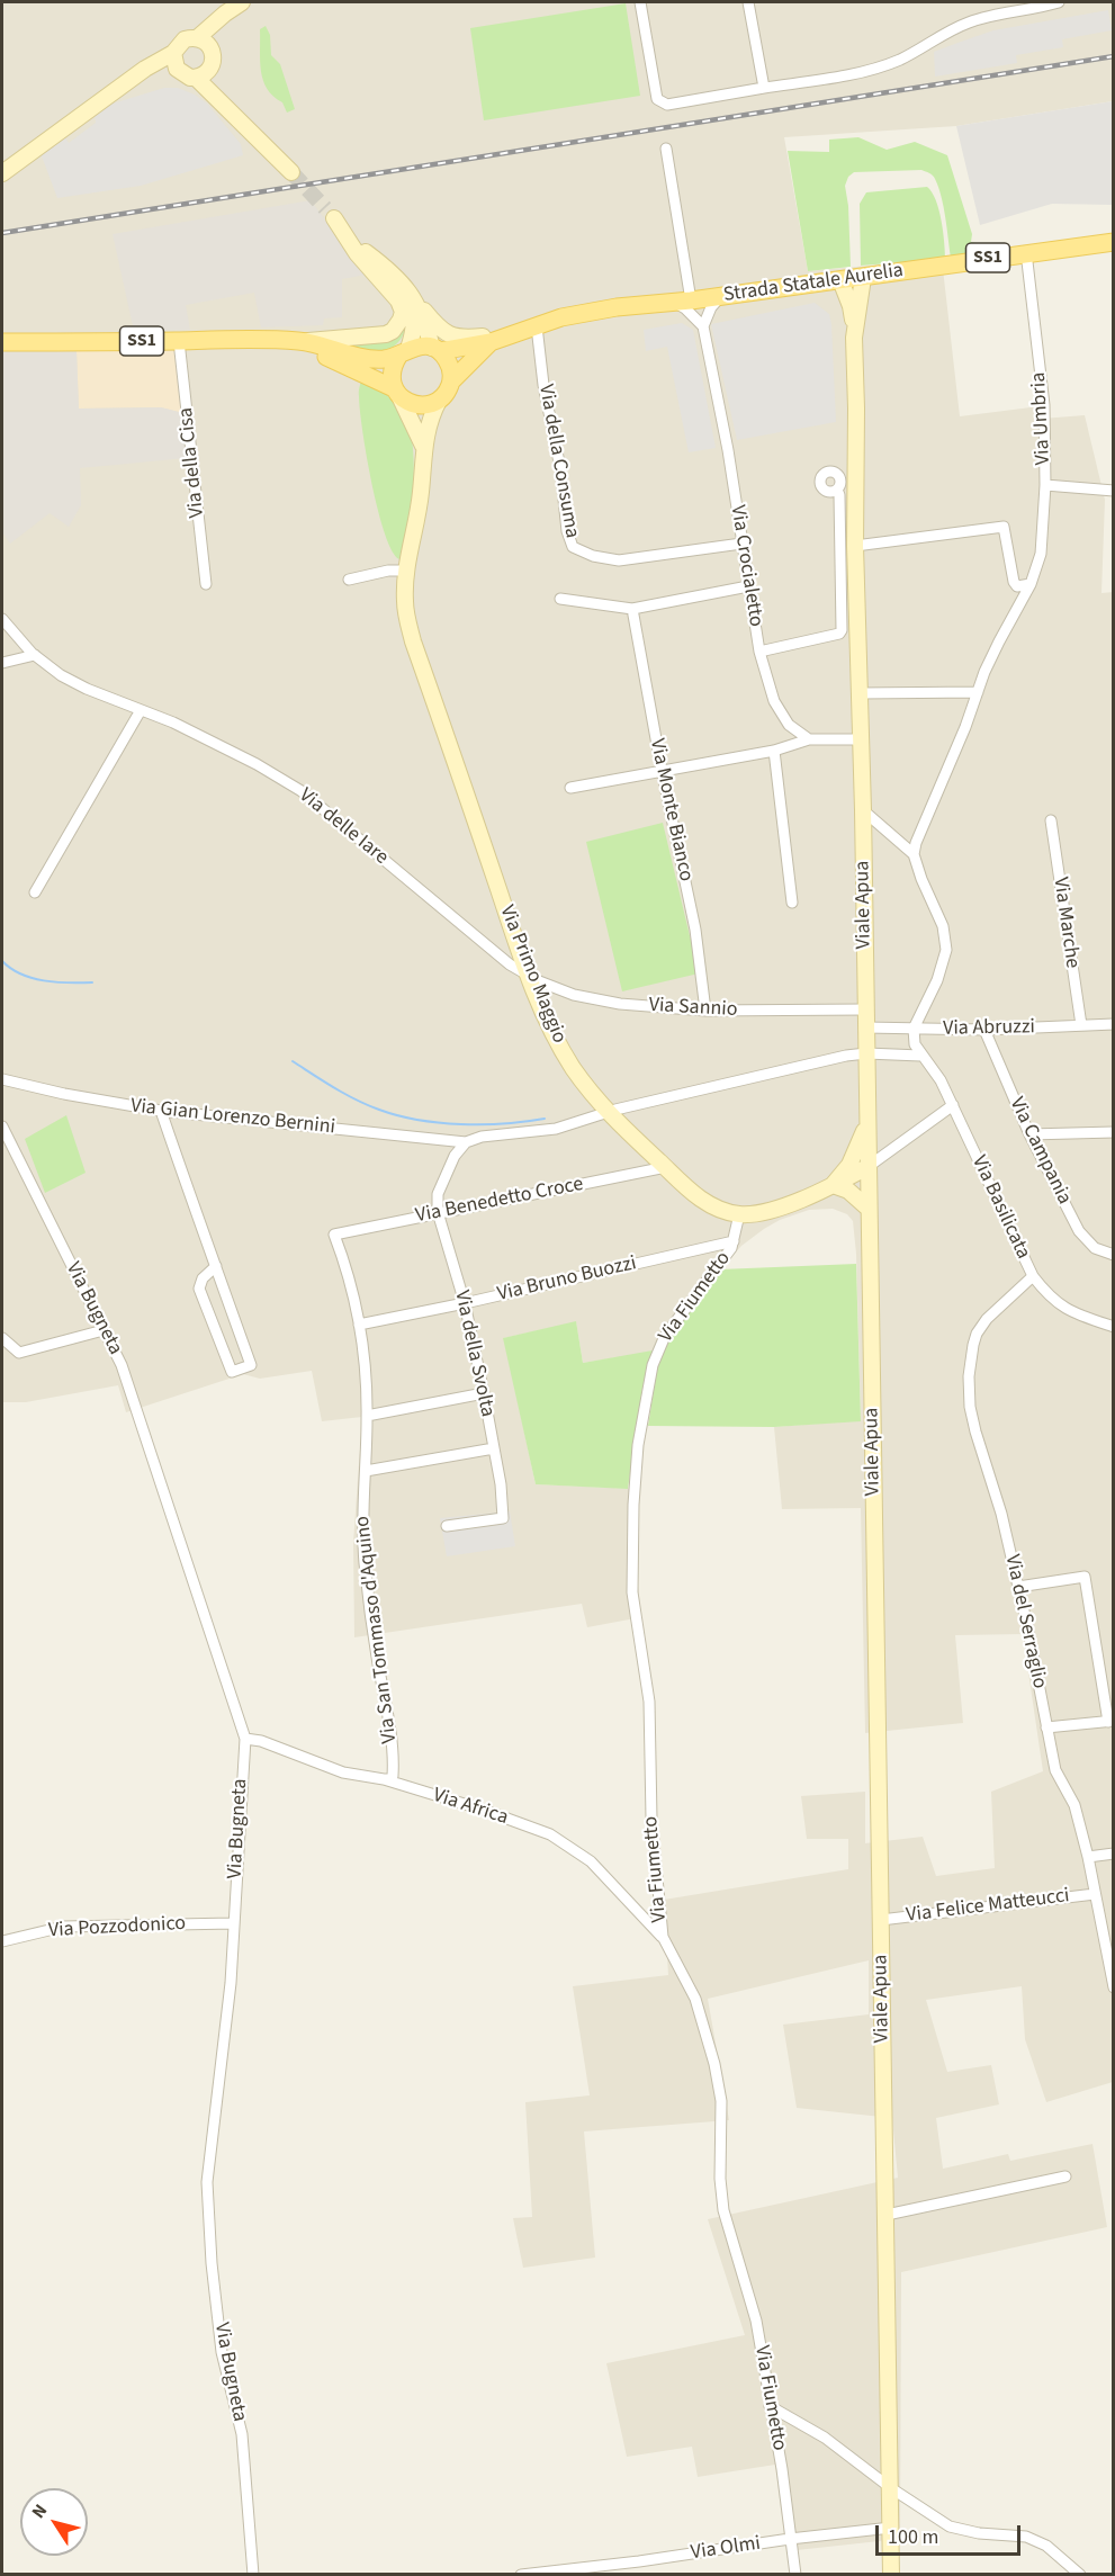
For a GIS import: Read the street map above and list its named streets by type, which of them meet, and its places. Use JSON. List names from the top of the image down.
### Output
{
  "streets": {
    "main road": ["SS1", "Strada Statale Aurelia"],
    "street": [
      "Via Umbria",
      "Via della Consuma",
      "Via della Cisa",
      "Via Crocialetto",
      "Via Monte Bianco",
      "Via delle Iare",
      "Viale Apua",
      "Via Marche",
      "Via Primo Maggio",
      "Via Sannio",
      "Via Abruzzi",
      "Via Gian Lorenzo Bernini",
      "Via Campania",
      "Via Benedetto Croce",
      "Via Basilicata",
      "Via Bruno Buozzi",
      "Via Fiumetto",
      "Via Bugneta",
      "Via della Svolta",
      "Via del Serraglio",
      "Via San Tommaso d'Aquino",
      "Via Africa",
      "Via Felice Matteucci",
      "Via Pozzodonico",
      "Via Olmi"
    ]
  },
  "crossings": [
    ["SS1", "Strada Statale Aurelia"],
    ["SS1", "Via della Cisa"],
    ["SS1", "Via Primo Maggio"],
    ["Strada Statale Aurelia", "Via Umbria"],
    ["Strada Statale Aurelia", "Via della Consuma"],
    ["Strada Statale Aurelia", "Viale Apua"],
    ["Strada Statale Aurelia", "Via Primo Maggio"],
    ["Via della Consuma", "Via Crocialetto"],
    ["Via Monte Bianco", "Via Sannio"],
    ["Via delle Iare", "Via Primo Maggio"],
    ["Via delle Iare", "Via Sannio"],
    ["Viale Apua", "Via Primo Maggio"],
    ["Viale Apua", "Via Sannio"],
    ["Viale Apua", "Via Abruzzi"],
    ["Viale Apua", "Via Gian Lorenzo Bernini"],
    ["Viale Apua", "Via Felice Matteucci"],
    ["Viale Apua", "Via Olmi"],
    ["Via Marche", "Via Abruzzi"],
    ["Via Primo Maggio", "Via Sannio"],
    ["Via Primo Maggio", "Via Gian Lorenzo Bernini"],
    ["Via Primo Maggio", "Via Benedetto Croce"],
    ["Via Primo Maggio", "Via Fiumetto"],
    ["Via Abruzzi", "Via Campania"],
    ["Via Abruzzi", "Via Basilicata"],
    ["Via Gian Lorenzo Bernini", "Via della Svolta"],
    ["Via Benedetto Croce", "Via della Svolta"],
    ["Via Benedetto Croce", "Via San Tommaso d'Aquino"],
    ["Via Basilicata", "Via del Serraglio"],
    ["Via Bruno Buozzi", "Via Fiumetto"],
    ["Via Bruno Buozzi", "Via della Svolta"],
    ["Via Bruno Buozzi", "Via San Tommaso d'Aquino"],
    ["Via Fiumetto", "Via Africa"],
    ["Via Fiumetto", "Via Olmi"],
    ["Via Bugneta", "Via Africa"],
    ["Via Bugneta", "Via Pozzodonico"],
    ["Via del Serraglio", "Via Felice Matteucci"],
    ["Via San Tommaso d'Aquino", "Via Africa"]
  ],
  "scale_bar": "100 m",
  "north": "top left"
}
